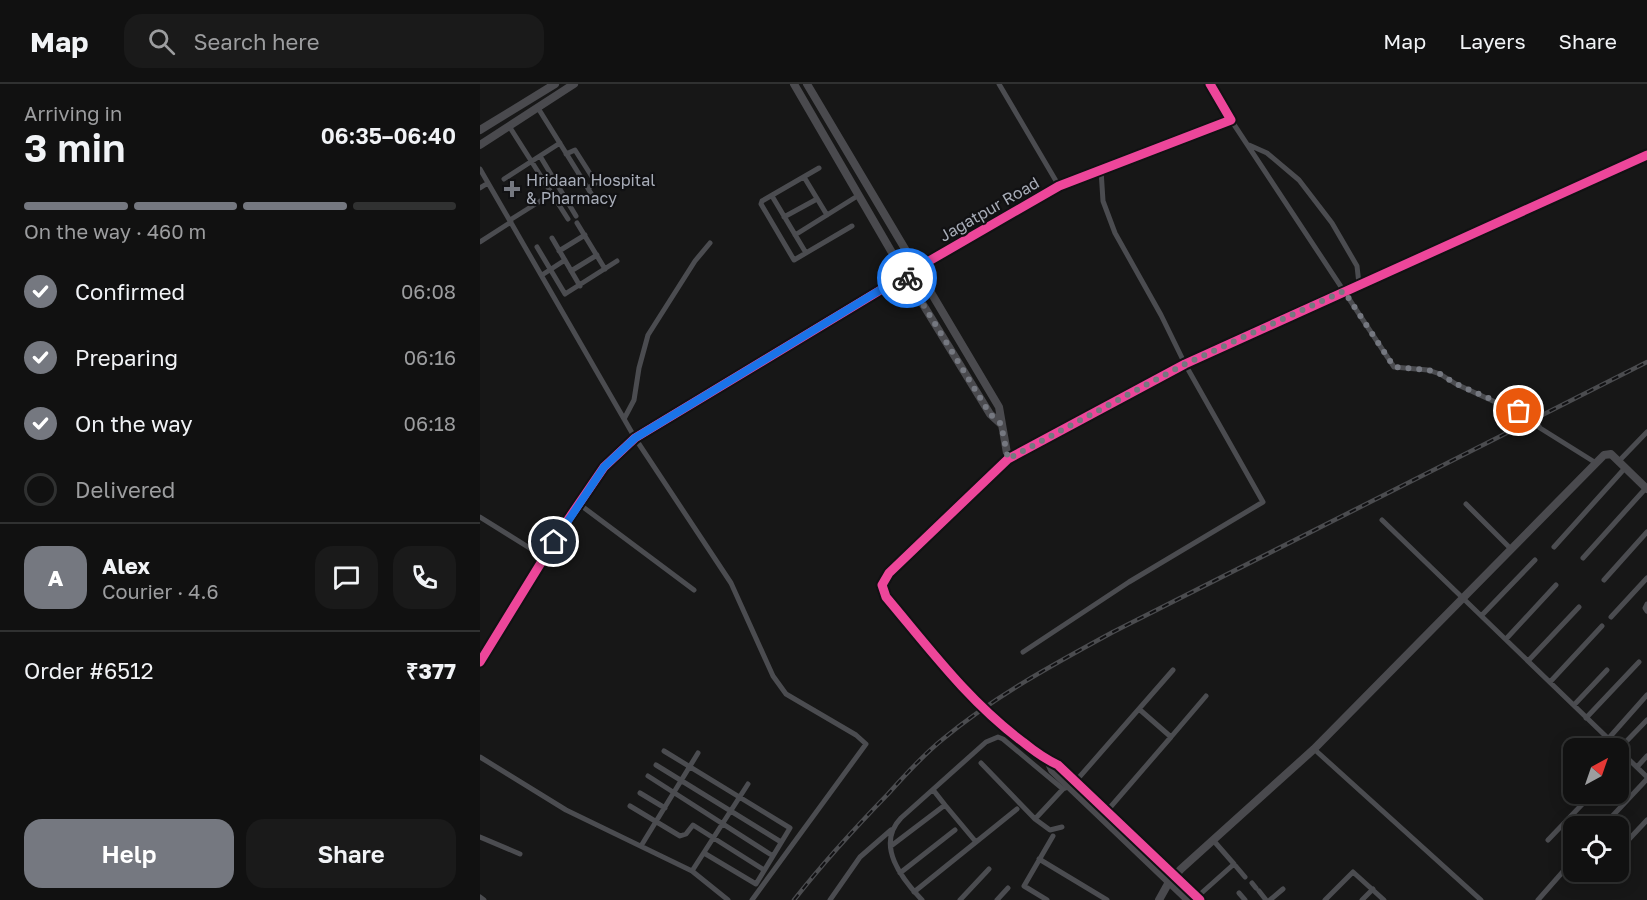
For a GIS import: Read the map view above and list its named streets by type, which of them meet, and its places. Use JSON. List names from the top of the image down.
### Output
{
  "streets": {
    "street": ["Jagatpur Road"]
  },
  "places": {
    "health": ["Hridaan Hospital & Pharmacy"]
  },
  "north": "top right",
  "page": {
    "header": "Map",
    "search": "Search here",
    "nav": ["Map", "Layers", "Share"],
    "heading": ["3 min", "Arriving in", "06:35–06:40"],
    "panel": [
      "Alex",
      "Courier · 4.6",
      "Order #6512",
      "₹377"
    ],
    "bar": "On the way · 460 m",
    "list": [
      ["Confirmed", "06:08"],
      ["Preparing", "06:16"],
      ["On the way", "06:18"],
      "Delivered"
    ],
    "round": "A",
    "buttons": ["Help", "Share"]
  }
}
